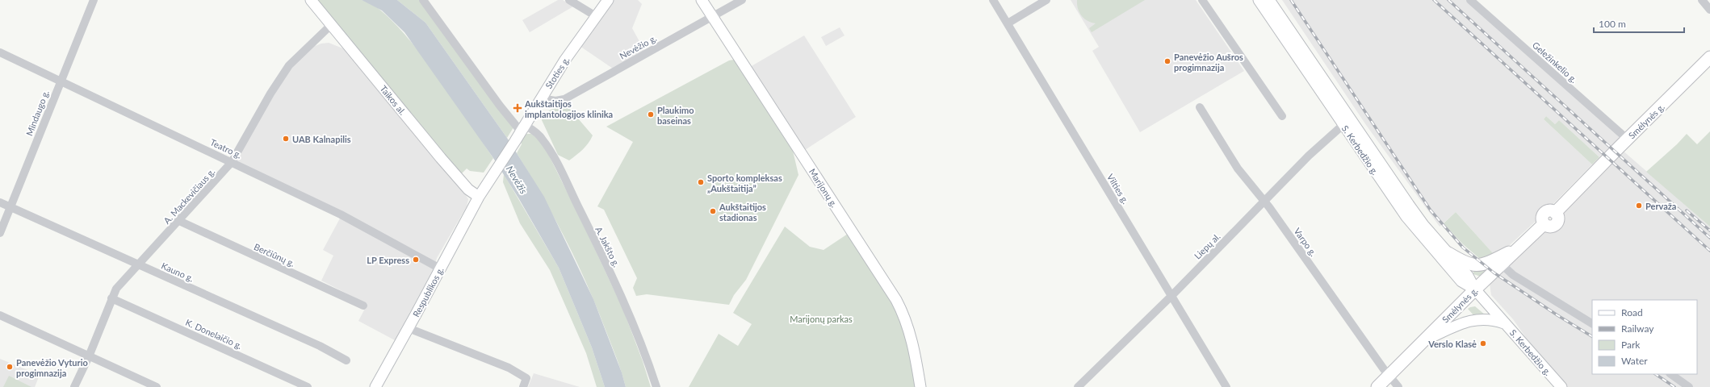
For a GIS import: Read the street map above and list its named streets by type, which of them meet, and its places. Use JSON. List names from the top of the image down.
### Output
{
  "streets": {
    "highway": ["Smėlynės g."],
    "main road": [
      "Stoties g.",
      "Taikos al.",
      "S. Kerbedžio g.",
      "Marijonų g.",
      "Respublikos g."
    ],
    "street": [
      "Nevėžio g.",
      "Geležinkelio g.",
      "Mindaugo g.",
      "Teatro g.",
      "Vilties g.",
      "A. Mackevičiaus g.",
      "Varpo g.",
      "Liepų al.",
      "A. Jakšto g.",
      "Berčiūnų g.",
      "Kauno g.",
      "K. Donelaičio g."
    ]
  },
  "crossings": [
    ["Nevėžio g.", "Stoties g."],
    ["Nevėžio g.", "Marijonų g."],
    ["Geležinkelio g.", "Smėlynės g."],
    ["Stoties g.", "Taikos al."],
    ["Stoties g.", "A. Jakšto g."],
    ["Stoties g.", "Respublikos g."],
    ["Taikos al.", "A. Mackevičiaus g."],
    ["Taikos al.", "Respublikos g."],
    ["Mindaugo g.", "Teatro g."],
    ["Mindaugo g.", "Kauno g."],
    ["Smėlynės g.", "S. Kerbedžio g."],
    ["Smėlynės g.", "Varpo g."],
    ["Teatro g.", "A. Mackevičiaus g."],
    ["Teatro g.", "Respublikos g."],
    ["S. Kerbedžio g.", "Liepų al."],
    ["Vilties g.", "Liepų al."],
    ["A. Mackevičiaus g.", "Berčiūnų g."],
    ["A. Mackevičiaus g.", "Kauno g."],
    ["A. Mackevičiaus g.", "K. Donelaičio g."],
    ["Varpo g.", "Liepų al."]
  ],
  "water": ["Nevėžis"],
  "parks": ["Marijonų parkas"],
  "places": {
    "other": [
      "Panevėžio Aušros progimnazija",
      "Plaukimo baseinas",
      "UAB Kalnapilis",
      "Sporto kompleksas „Aukštaitija”",
      "Pervaža",
      "Aukštaitijos stadionas",
      "LP Express",
      "Verslo Klasė",
      "Panevėžio Vyturio progimnazija"
    ],
    "health": ["Aukštaitijos implantologijos klinika"]
  },
  "legend": [
    "Road",
    "Railway",
    "Park",
    "Water"
  ],
  "scale_bar": "100 m"
}
